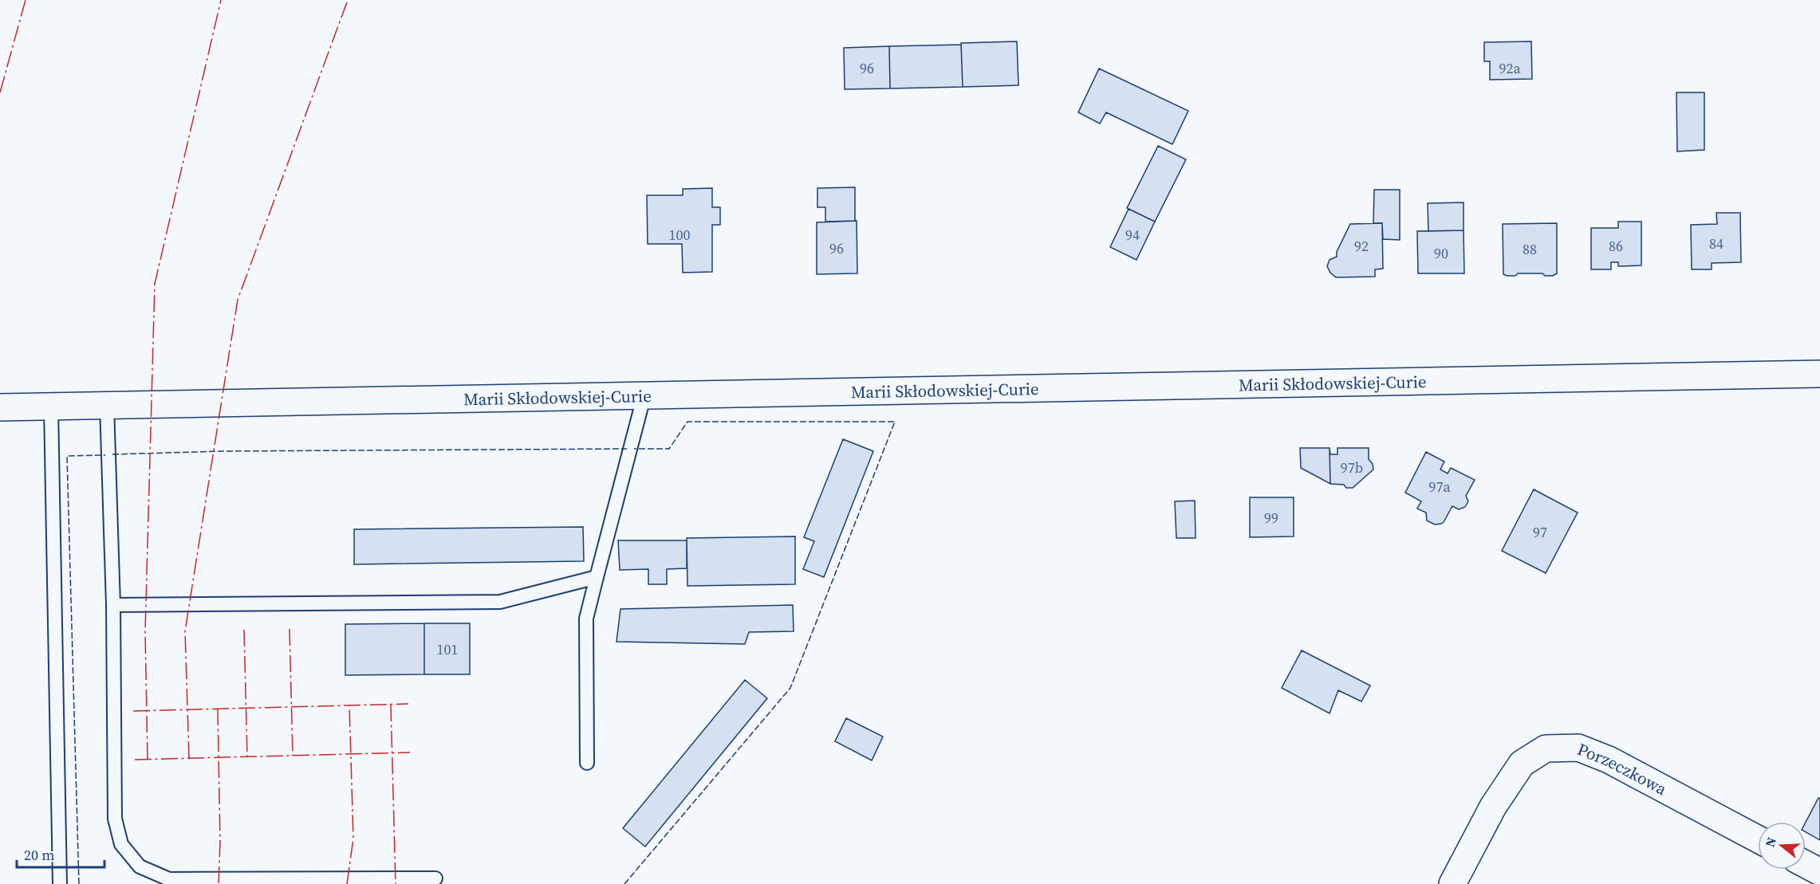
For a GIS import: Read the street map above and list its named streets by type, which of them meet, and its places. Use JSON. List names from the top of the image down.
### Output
{
  "streets": {
    "street": ["Marii Skłodowskiej-Curie", "Porzeczkowa"]
  },
  "house_numbers": [
    "96",
    "92a",
    "100",
    "94",
    "84",
    "92",
    "86",
    "96",
    "88",
    "90",
    "97b",
    "97a",
    "99",
    "97",
    "101"
  ],
  "scale_bar": "20 m",
  "north": "left"
}
